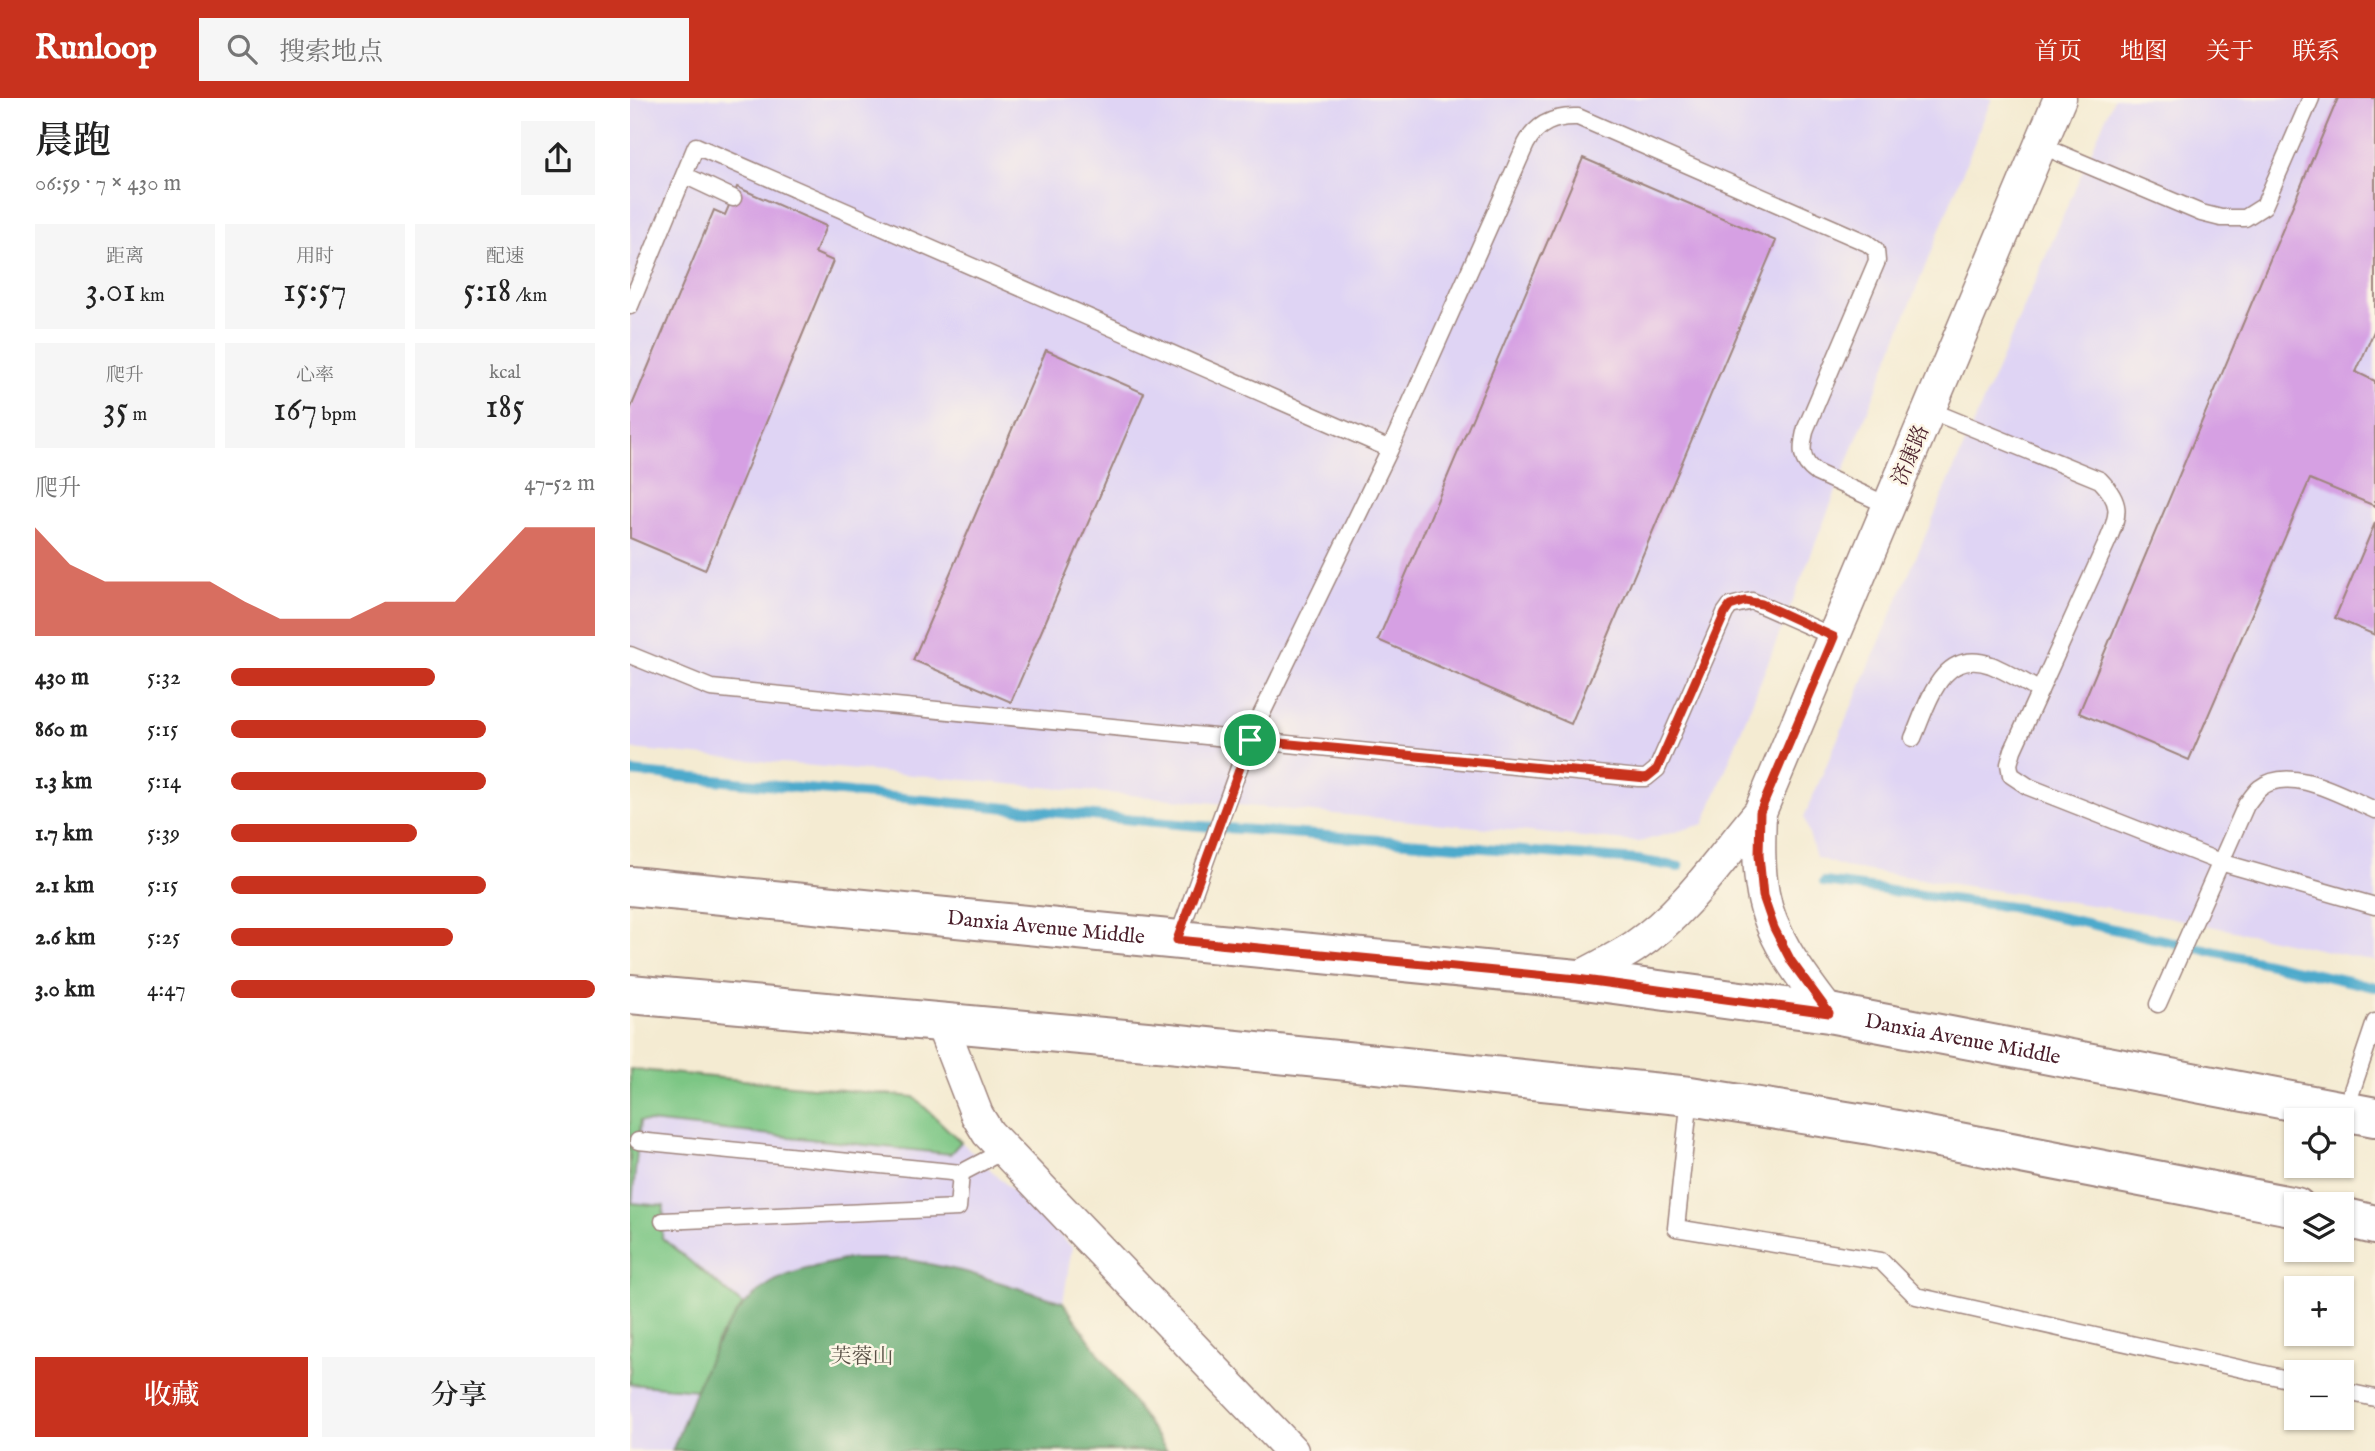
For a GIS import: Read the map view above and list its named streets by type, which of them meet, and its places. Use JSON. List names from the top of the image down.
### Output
{
  "streets": {
    "main road": ["Danxia Avenue Middle"],
    "street": ["济康路"]
  },
  "crossings": [
    ["济康路", "Danxia Avenue Middle"]
  ],
  "parks": ["芙蓉山"],
  "page": {
    "header": "Runloop",
    "search": "搜索地点",
    "nav": [
      "首页",
      "地图",
      "关于",
      "联系"
    ],
    "heading": ["晨跑", "06:59 · 7 × 430 m"],
    "stats": [
      ["距离", "3.01 km"],
      ["用时", "15:57"],
      ["配速", "5:18 /km"],
      ["爬升", "35 m"],
      ["心率", "167 bpm"],
      ["kcal", "185"]
    ],
    "chart": ["爬升", "47–52 m"],
    "list": [
      {
        "name": "430 m",
        "note": "5:32"
      },
      {
        "name": "860 m",
        "note": "5:15"
      },
      {
        "name": "1.3 km",
        "note": "5:14"
      },
      {
        "name": "1.7 km",
        "note": "5:39"
      },
      {
        "name": "2.1 km",
        "note": "5:15"
      },
      {
        "name": "2.6 km",
        "note": "5:25"
      },
      {
        "name": "3.0 km",
        "note": "4:47"
      }
    ],
    "map_buttons": ["+", "−"],
    "buttons": ["收藏", "分享"]
  }
}
